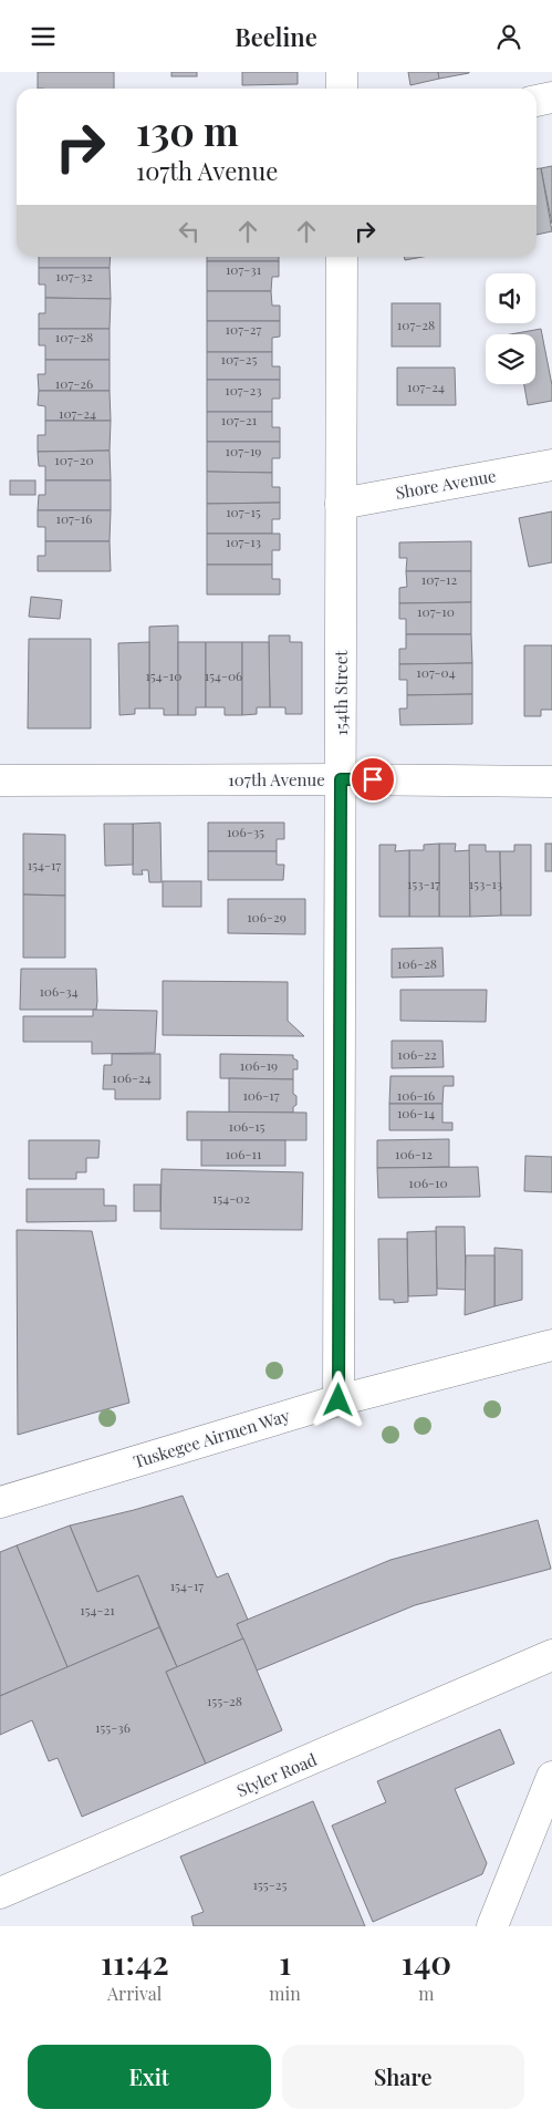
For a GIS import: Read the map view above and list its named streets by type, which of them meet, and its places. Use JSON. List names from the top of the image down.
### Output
{
  "streets": {
    "street": [
      "Shore Avenue",
      "154th Street",
      "107th Avenue",
      "Tuskegee Airmen Way",
      "Styler Road"
    ]
  },
  "crossings": [
    ["Shore Avenue", "154th Street"],
    ["154th Street", "107th Avenue"],
    ["154th Street", "Tuskegee Airmen Way"]
  ],
  "house_numbers": [
    "107-31",
    "107-32",
    "107-28",
    "107-27",
    "107-28",
    "107-25",
    "107-26",
    "107-24",
    "107-23",
    "107-24",
    "107-21",
    "107-19",
    "107-20",
    "107-15",
    "107-16",
    "107-13",
    "107-12",
    "107-10",
    "107-04",
    "154-10",
    "154-06",
    "106-35",
    "154-17",
    "153-17",
    "153-13",
    "106-29",
    "106-28",
    "106-34",
    "106-22",
    "106-19",
    "106-24",
    "106-17",
    "106-16",
    "106-14",
    "106-15",
    "106-11",
    "106-12",
    "106-10",
    "154-02",
    "154-17",
    "154-21",
    "155-28",
    "155-36",
    "155-25"
  ],
  "page": {
    "header": "Beeline",
    "turn": ["130 m", "107th Avenue"],
    "eta": [
      "11:42",
      "Arrival",
      "1",
      "min",
      "140",
      "m"
    ],
    "buttons": ["Exit", "Share"]
  }
}
